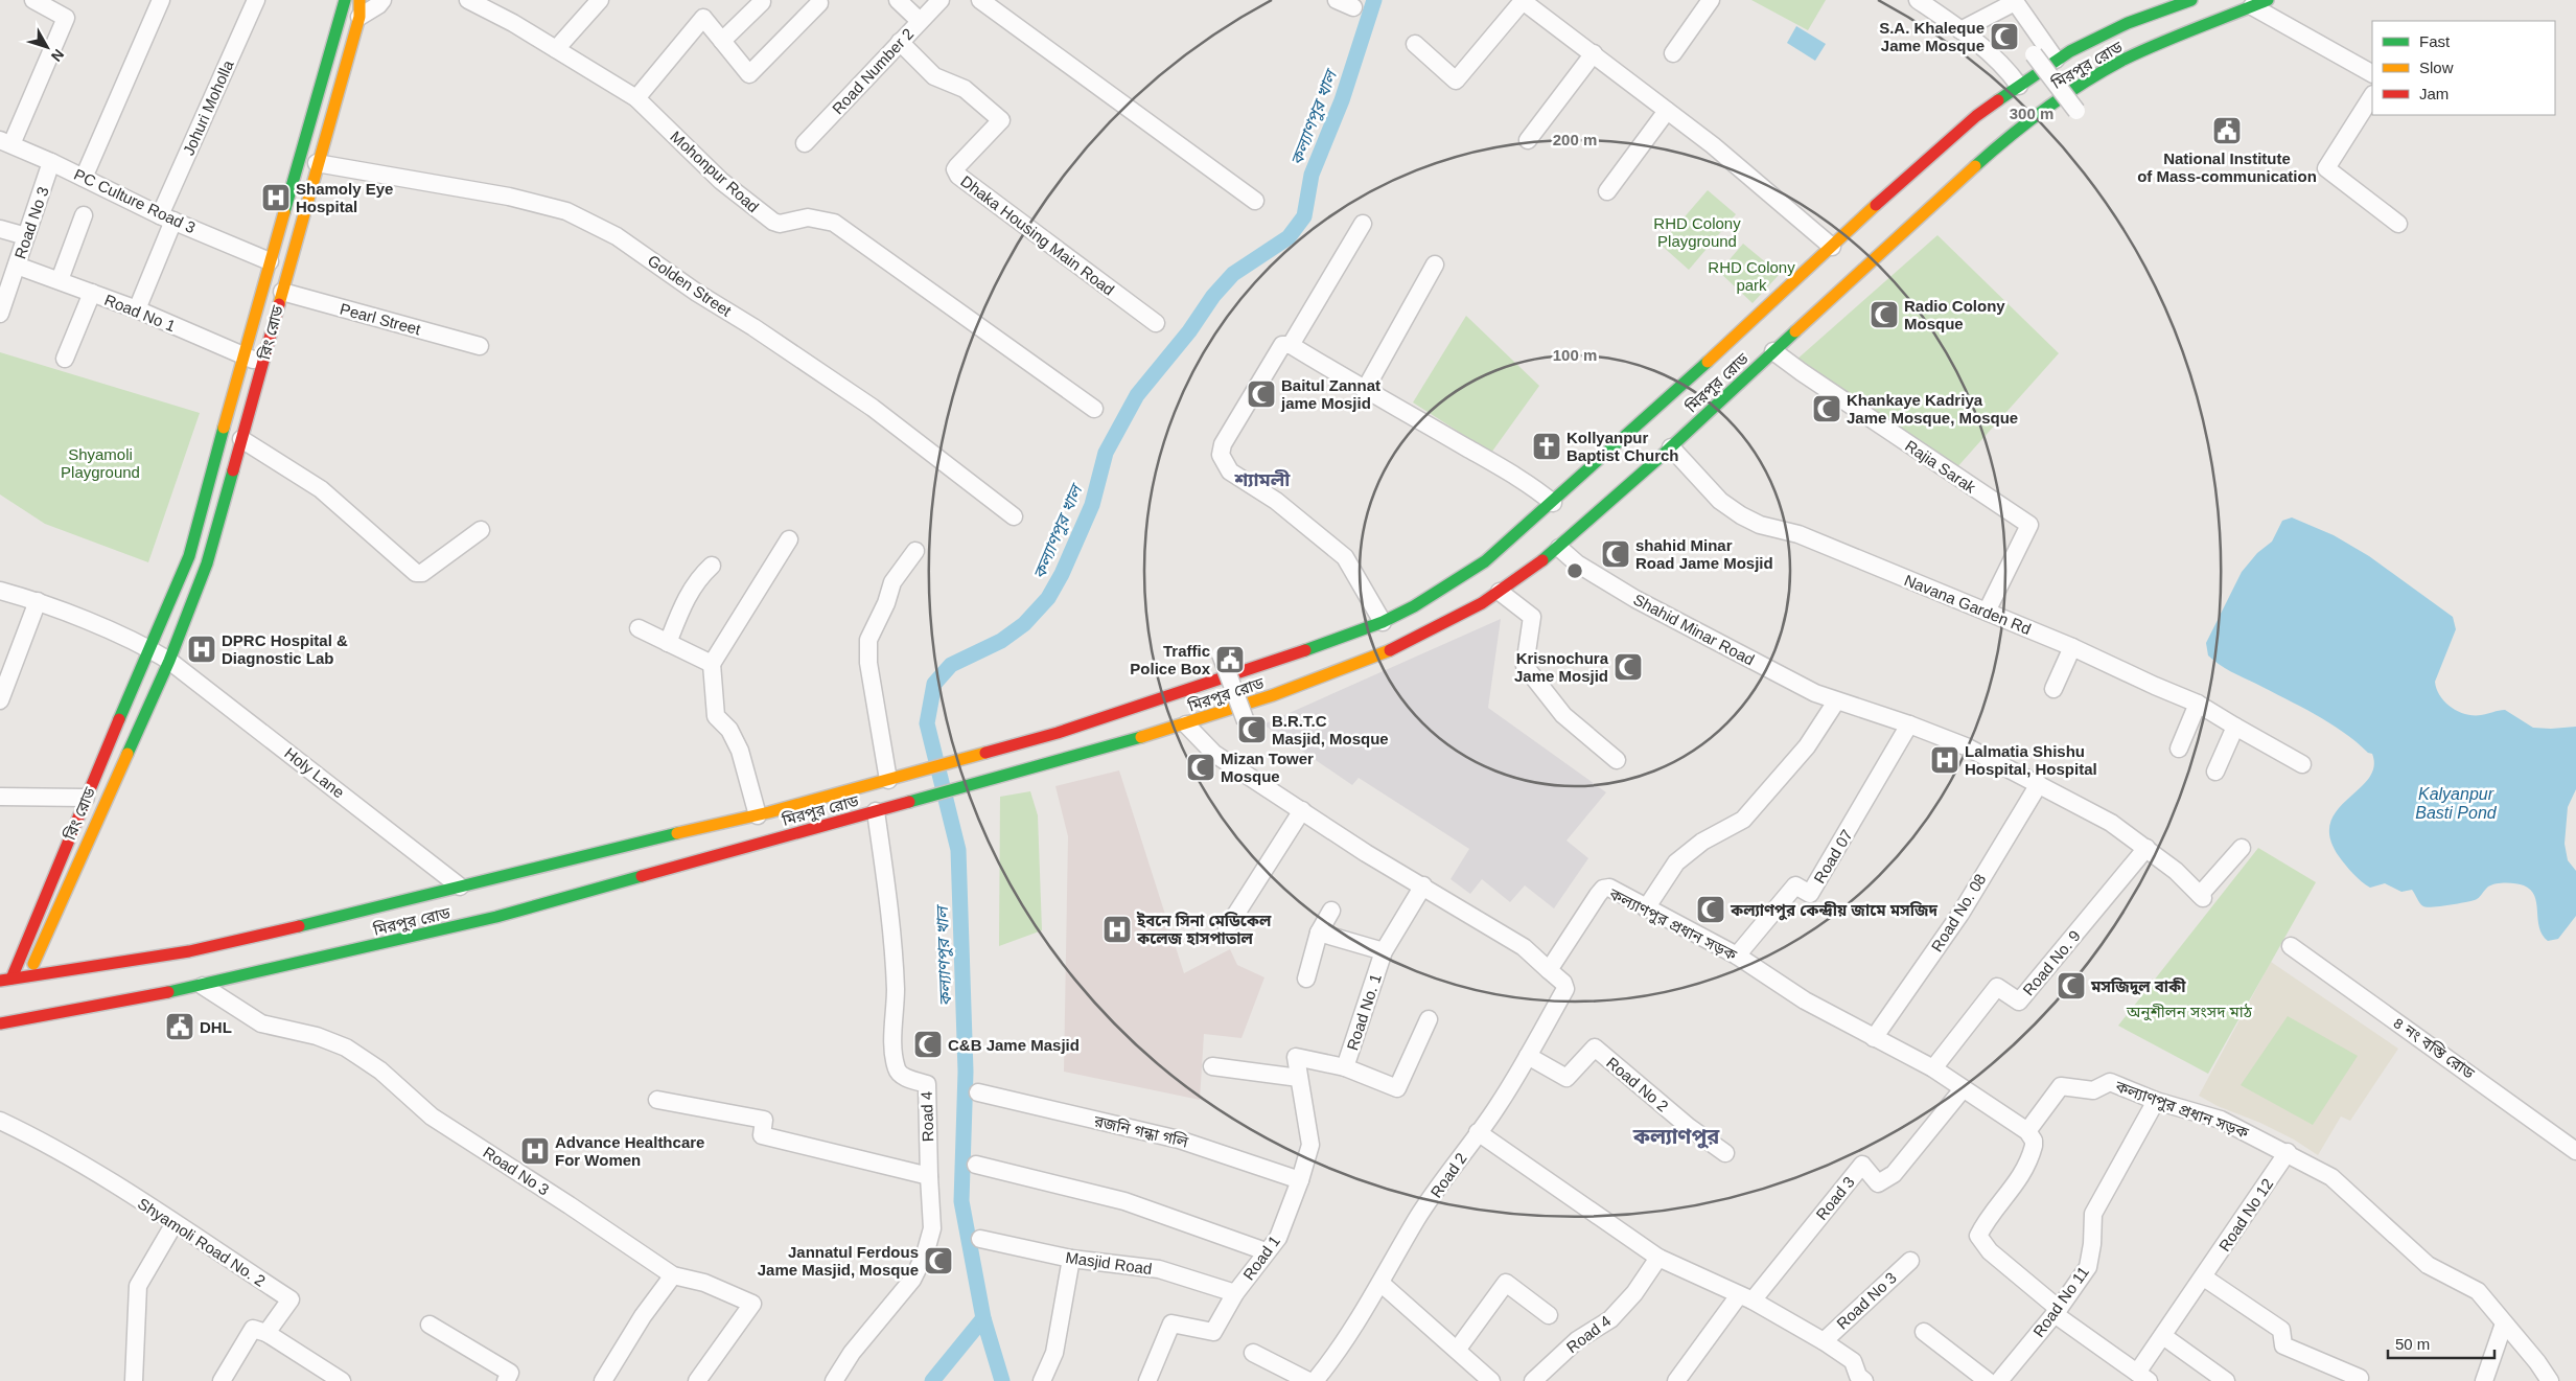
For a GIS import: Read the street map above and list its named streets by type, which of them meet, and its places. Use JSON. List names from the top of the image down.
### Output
{
  "streets": {
    "main road": ["মিরপুর রোড", "রিং রোড"],
    "street": [
      "Road Number 2",
      "Johuri Moholla",
      "Mohonpur Road",
      "PC Culture Road 3",
      "Road No 3",
      "Dhaka Housing Main Road",
      "Golden Street",
      "Road No 1",
      "Pearl Street",
      "Rajia Sarak",
      "Navana Garden Rd",
      "Shahid Minar Road",
      "Holy Lane",
      "Road 07",
      "Road No. 08",
      "কল্যাণপুর প্রধান সড়ক",
      "Road No. 9",
      "Road No. 1",
      "৪ নং বস্তি রোড",
      "Road No 2",
      "Road 4",
      "রজনি গন্ধা গলি",
      "Road 2",
      "Road 3",
      "Road No 12",
      "Shyamoli Road No. 2",
      "Road 1",
      "Masjid Road",
      "Road No 11"
    ]
  },
  "crossings": [
    ["মিরপুর রোড", "Road No 3"],
    ["মিরপুর রোড", "রিং রোড"],
    ["মিরপুর রোড", "Rajia Sarak"],
    ["মিরপুর রোড", "Navana Garden Rd"],
    ["মিরপুর রোড", "Shahid Minar Road"],
    ["মিরপুর রোড", "Holy Lane"],
    ["মিরপুর রোড", "Road 4"],
    ["Road Number 2", "Dhaka Housing Main Road"],
    ["Johuri Moholla", "PC Culture Road 3"],
    ["PC Culture Road 3", "Road No 3"],
    ["PC Culture Road 3", "রিং রোড"],
    ["Road No 3", "Road No 1"],
    ["Golden Street", "রিং রোড"],
    ["Road No 1", "রিং রোড"],
    ["Pearl Street", "রিং রোড"],
    ["রিং রোড", "Holy Lane"],
    ["Rajia Sarak", "Navana Garden Rd"],
    ["Shahid Minar Road", "Road 07"],
    ["Shahid Minar Road", "Road No. 08"],
    ["Shahid Minar Road", "Road No. 9"],
    ["Road 07", "কল্যাণপুর প্রধান সড়ক"],
    ["Road No. 08", "কল্যাণপুর প্রধান সড়ক"],
    ["কল্যাণপুর প্রধান সড়ক", "Road No. 9"],
    ["কল্যাণপুর প্রধান সড়ক", "Road 2"],
    ["কল্যাণপুর প্রধান সড়ক", "Road 3"],
    ["কল্যাণপুর প্রধান সড়ক", "Road No 12"],
    ["কল্যাণপুর প্রধান সড়ক", "Road No 11"],
    ["Road No. 1", "Road 1"],
    ["Road No 2", "Road 2"],
    ["রজনি গন্ধা গলি", "Road 1"],
    ["Road No 12", "Road No 11"],
    ["Road 1", "Masjid Road"]
  ],
  "districts": ["শ্যামলী", "কল্যাণপুর"],
  "water": ["কল্যাণপুর খাল", "Kalyanpur Basti Pond"],
  "parks": [
    "RHD Colony Playground",
    "RHD Colony park",
    "Shyamoli Playground",
    "অনুশীলন সংসদ মাঠ"
  ],
  "places": {
    "mosque": [
      "S.A. Khaleque Jame Mosque",
      "Radio Colony Mosque",
      "Baitul Zannat jame Mosjid",
      "Khankaye Kadriya Jame Mosque, Mosque",
      "shahid Minar Road Jame Mosjid",
      "Krisnochura Jame Mosjid",
      "B.R.T.C Masjid, Mosque",
      "Mizan Tower Mosque",
      "কল্যাণপুর কেন্দ্রীয় জামে মসজিদ",
      "মসজিদুল বাকী",
      "C&B Jame Masjid",
      "Jannatul Ferdous Jame Masjid, Mosque"
    ],
    "public building": ["National Institute of Mass-communication", "Traffic Police Box", "DHL"],
    "hospital": [
      "Shamoly Eye Hospital",
      "DPRC Hospital & Diagnostic Lab",
      "Lalmatia Shishu Hospital, Hospital",
      "ইবনে সিনা মেডিকেল কলেজ হাসপাতাল",
      "Advance Healthcare For Women"
    ],
    "church": ["Kollyanpur Baptist Church"]
  },
  "legend": ["Fast", "Slow", "Jam"],
  "scale_bar": "50 m",
  "north": "bottom right",
  "rings": ["300 m", "200 m", "100 m"]
}
